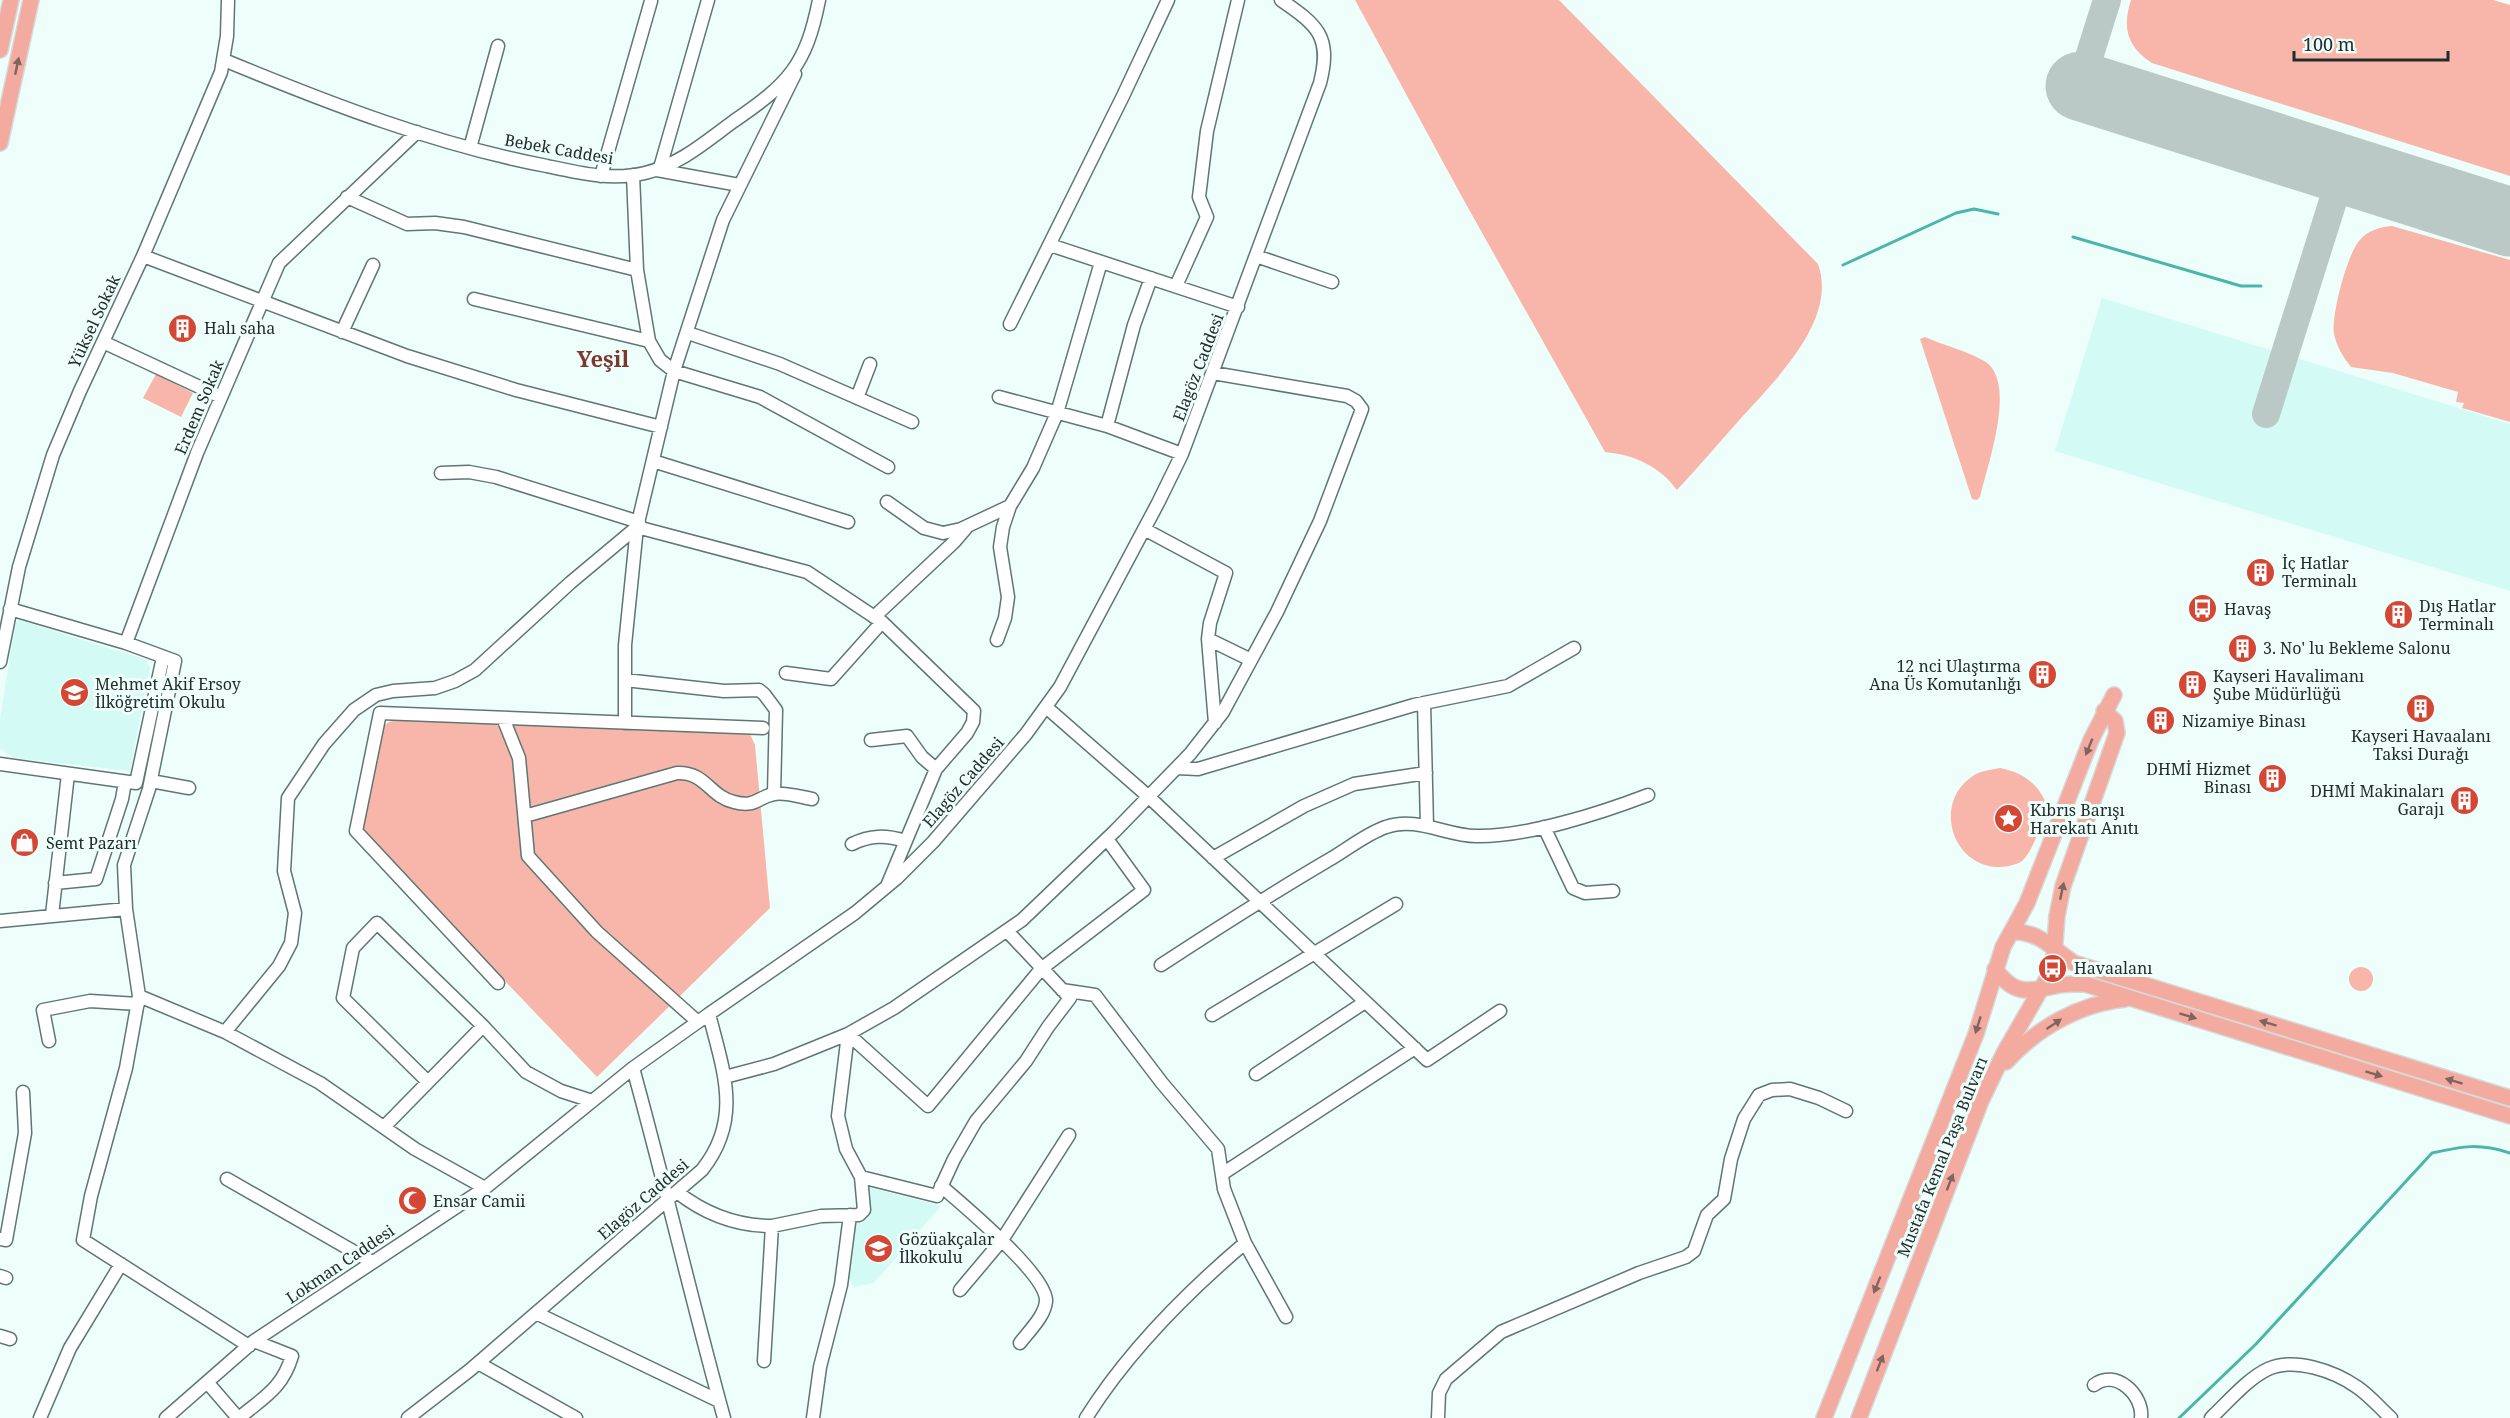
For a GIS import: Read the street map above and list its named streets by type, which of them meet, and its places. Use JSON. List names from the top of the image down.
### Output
{
  "streets": {
    "main road": ["Mustafa Kemal Paşa Bulvarı"],
    "street": [
      "Bebek Caddesi",
      "Yüksel Sokak",
      "Elagöz Caddesi",
      "Erdem Sokak",
      "Lokman Caddesi"
    ]
  },
  "crossings": [
    ["Bebek Caddesi", "Yüksel Sokak"],
    ["Bebek Caddesi", "Erdem Sokak"],
    ["Elagöz Caddesi", "Lokman Caddesi"]
  ],
  "districts": ["Yeşil"],
  "places": {
    "building": [
      "Halı saha",
      "İç Hatlar Terminalı",
      "Dış Hatlar Terminalı",
      "3. No' lu Bekleme Salonu",
      "12 nci Ulaştırma Ana Üs Komutanlığı",
      "Kayseri Havalimanı Şube Müdürlüğü",
      "Kayseri Havaalanı Taksi Durağı",
      "Nizamiye Binası",
      "DHMİ Hizmet Binası",
      "DHMİ Makinaları Garajı"
    ],
    "bus stop": ["Havaş", "Havaalanı"],
    "school or university": ["Mehmet Akif Ersoy İlköğretim Okulu", "Gözüakçalar İlkokulu"],
    "place": ["Kıbrıs Barışı Harekatı Anıtı"],
    "shop": ["Semt Pazarı"],
    "mosque": ["Ensar Camii"]
  },
  "scale_bar": "100 m"
}
